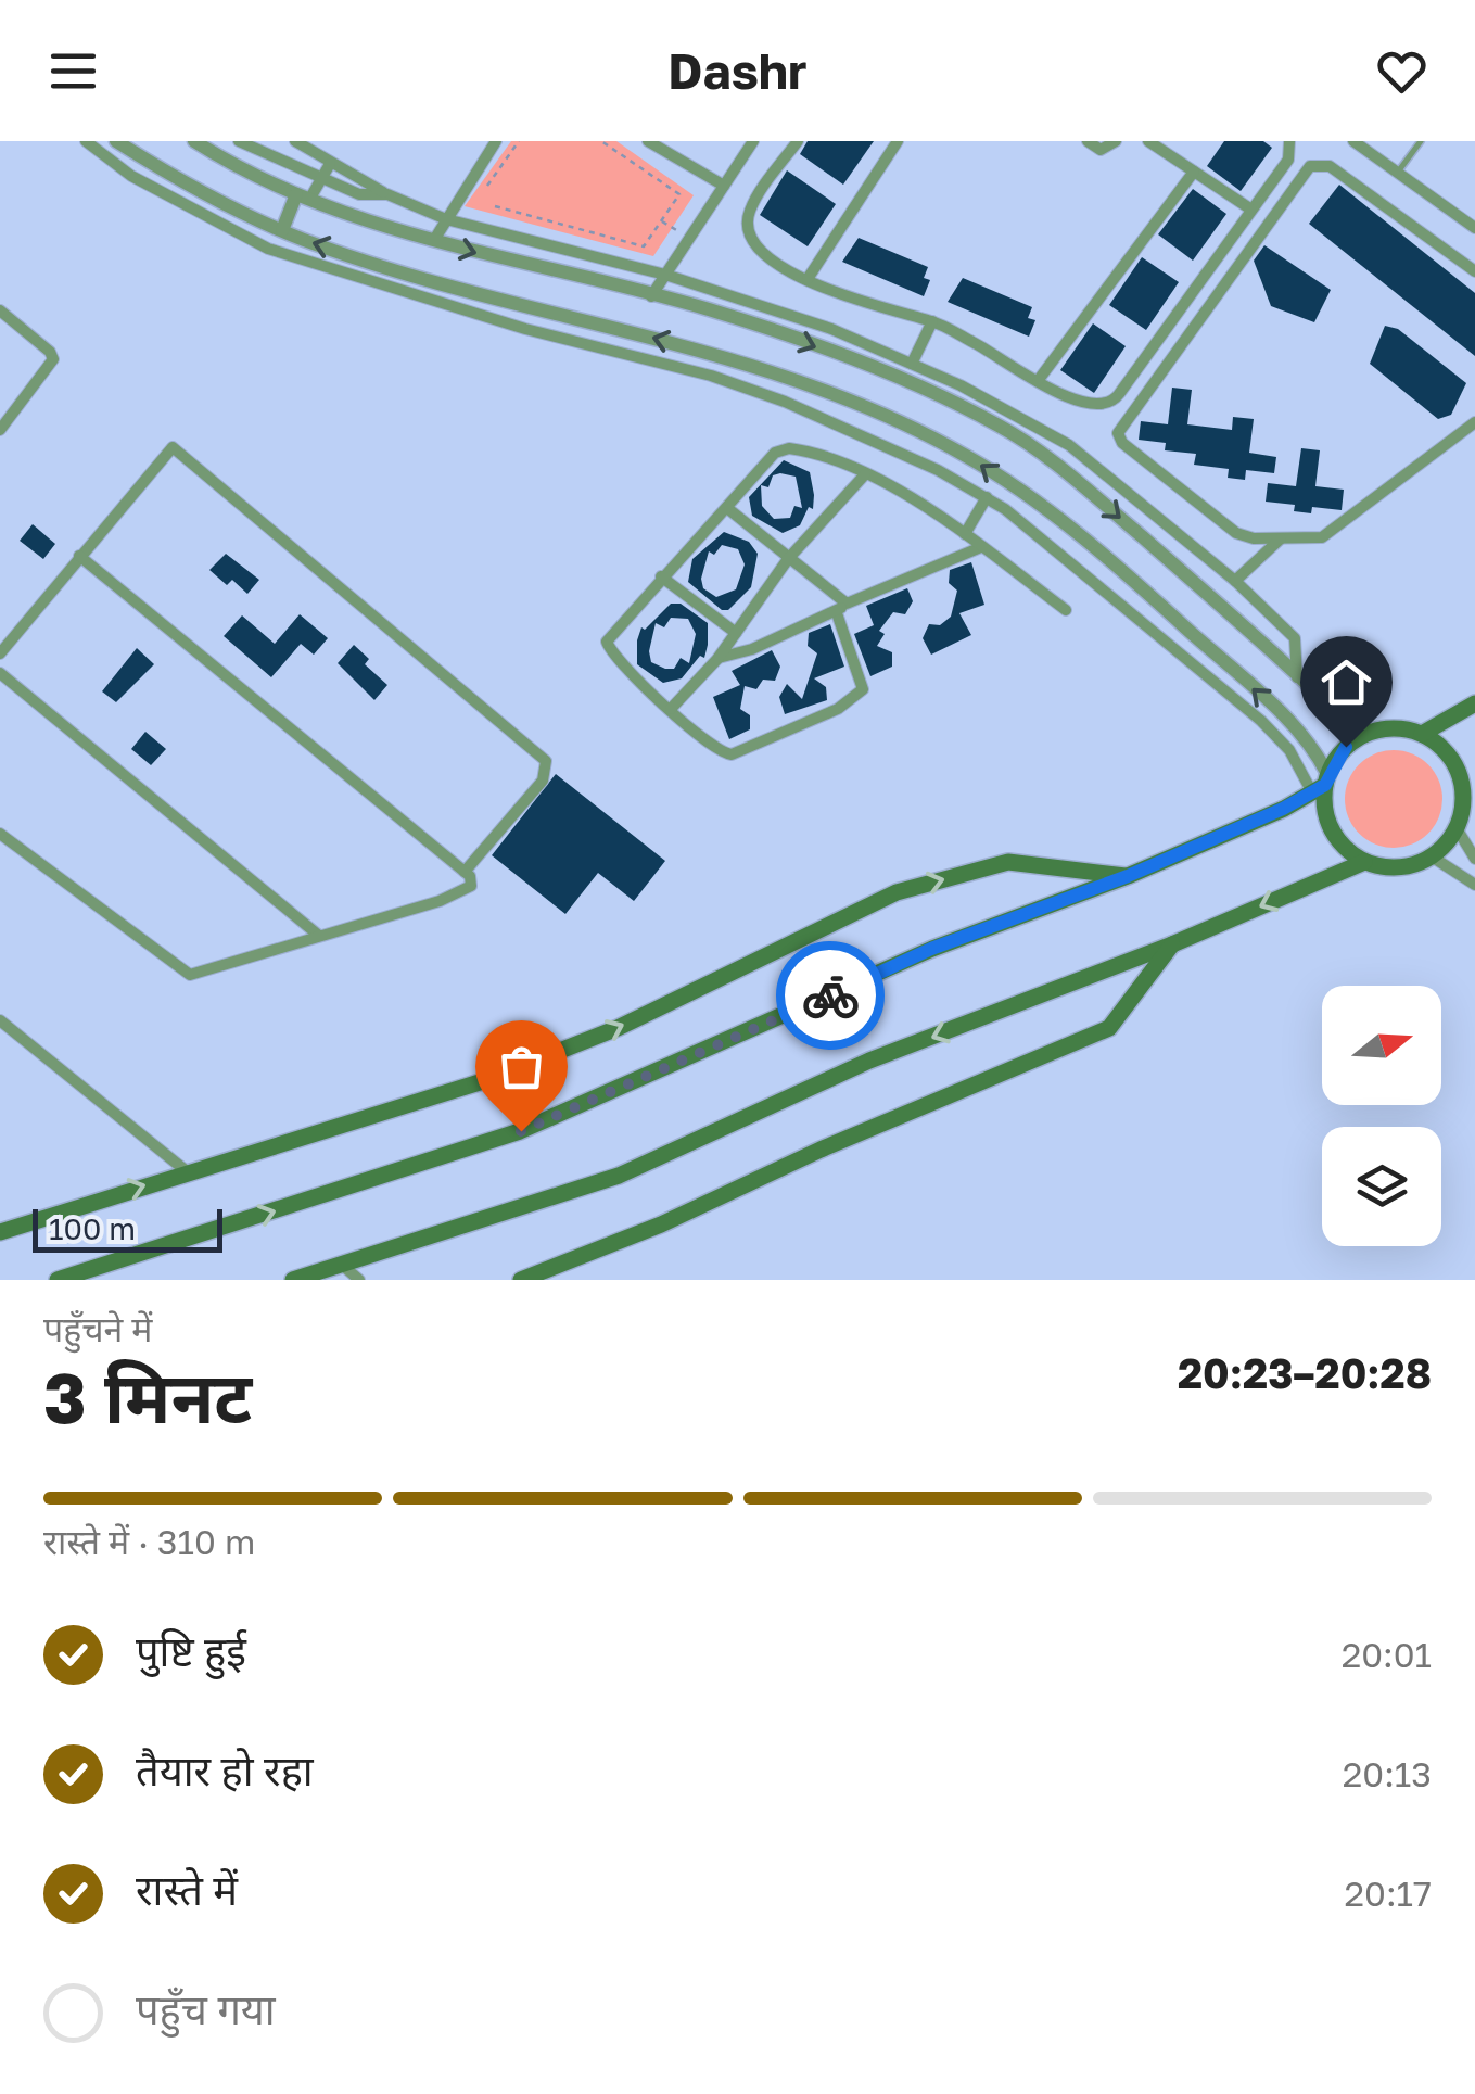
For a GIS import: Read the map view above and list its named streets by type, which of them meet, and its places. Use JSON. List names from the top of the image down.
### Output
{
  "scale_bar": "100 m",
  "north": "right",
  "page": {
    "header": "Dashr",
    "scale": "100 m",
    "heading": ["3 मिनट", "पहुँचने में", "20:23–20:28"],
    "bar": "रास्ते में · 310 m",
    "list": [
      ["पुष्टि हुई", "20:01"],
      ["तैयार हो रहा", "20:13"],
      ["रास्ते में", "20:17"],
      "पहुँच गया"
    ]
  }
}
